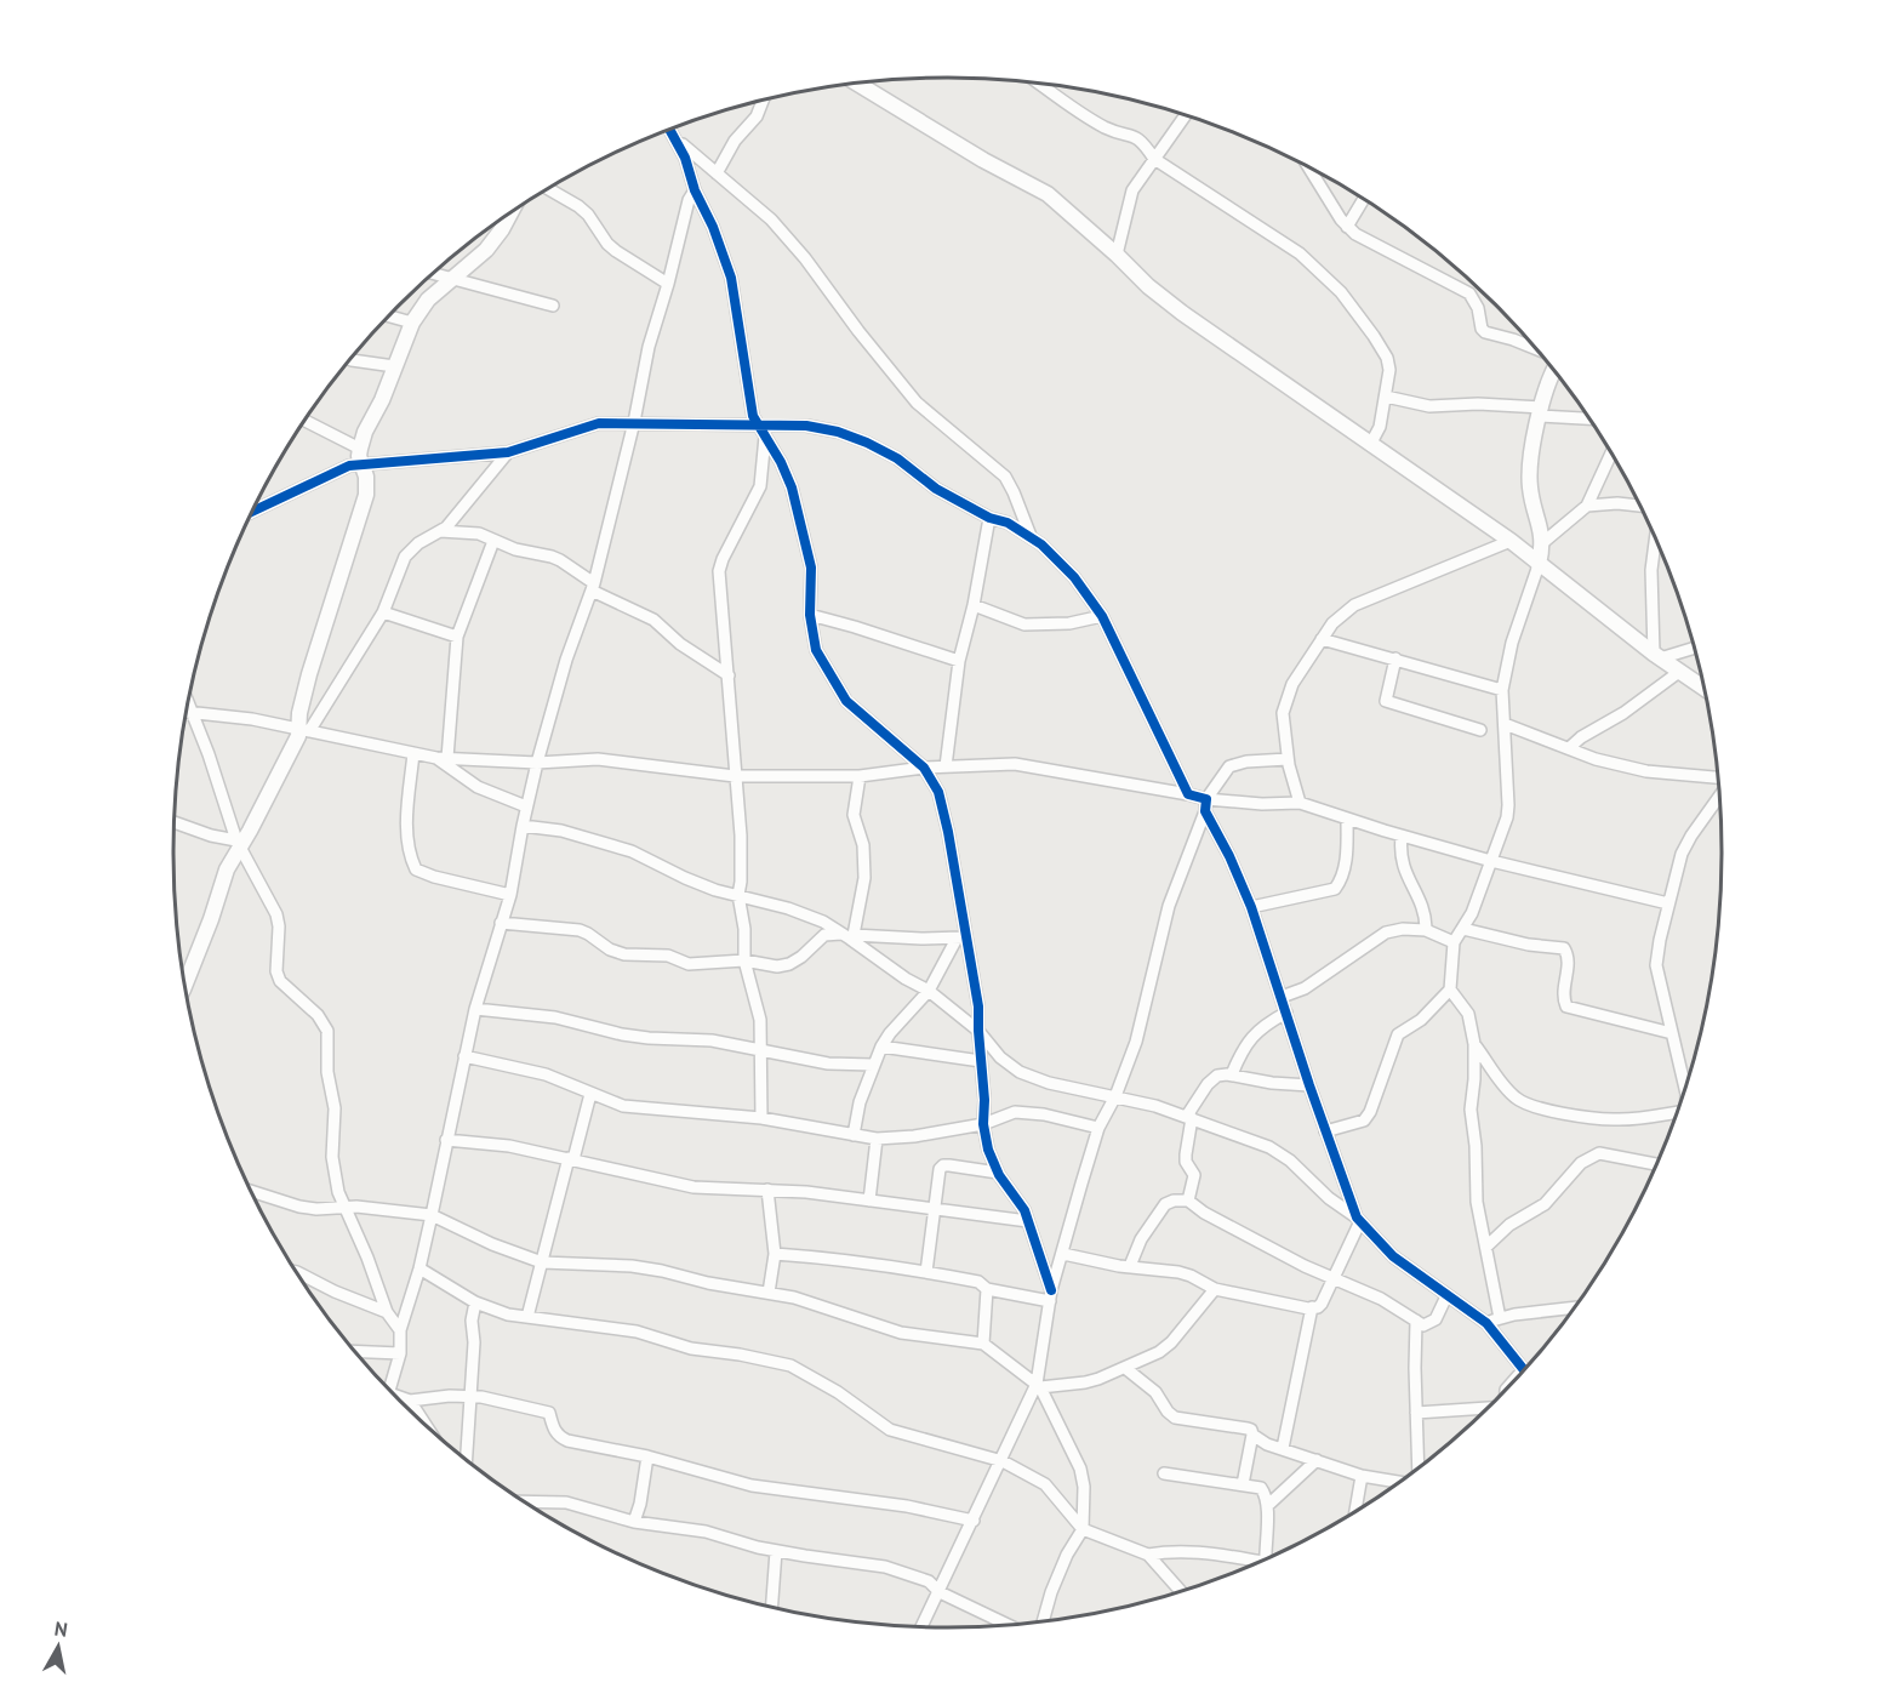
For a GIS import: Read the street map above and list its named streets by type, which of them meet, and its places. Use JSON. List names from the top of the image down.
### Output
{
  "north": "top"
}
